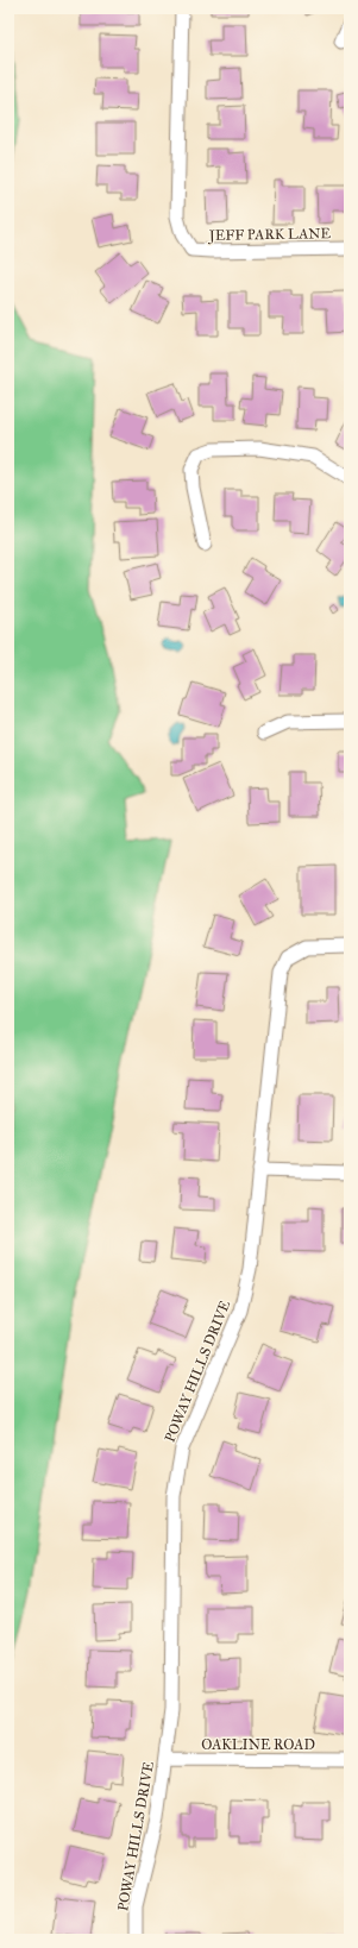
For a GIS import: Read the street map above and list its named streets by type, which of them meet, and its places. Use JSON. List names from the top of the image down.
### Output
{
  "streets": {
    "street": ["JEFF PARK LANE", "POWAY HILLS DRIVE", "OAKLINE ROAD"]
  },
  "crossings": [
    ["POWAY HILLS DRIVE", "OAKLINE ROAD"]
  ]
}
